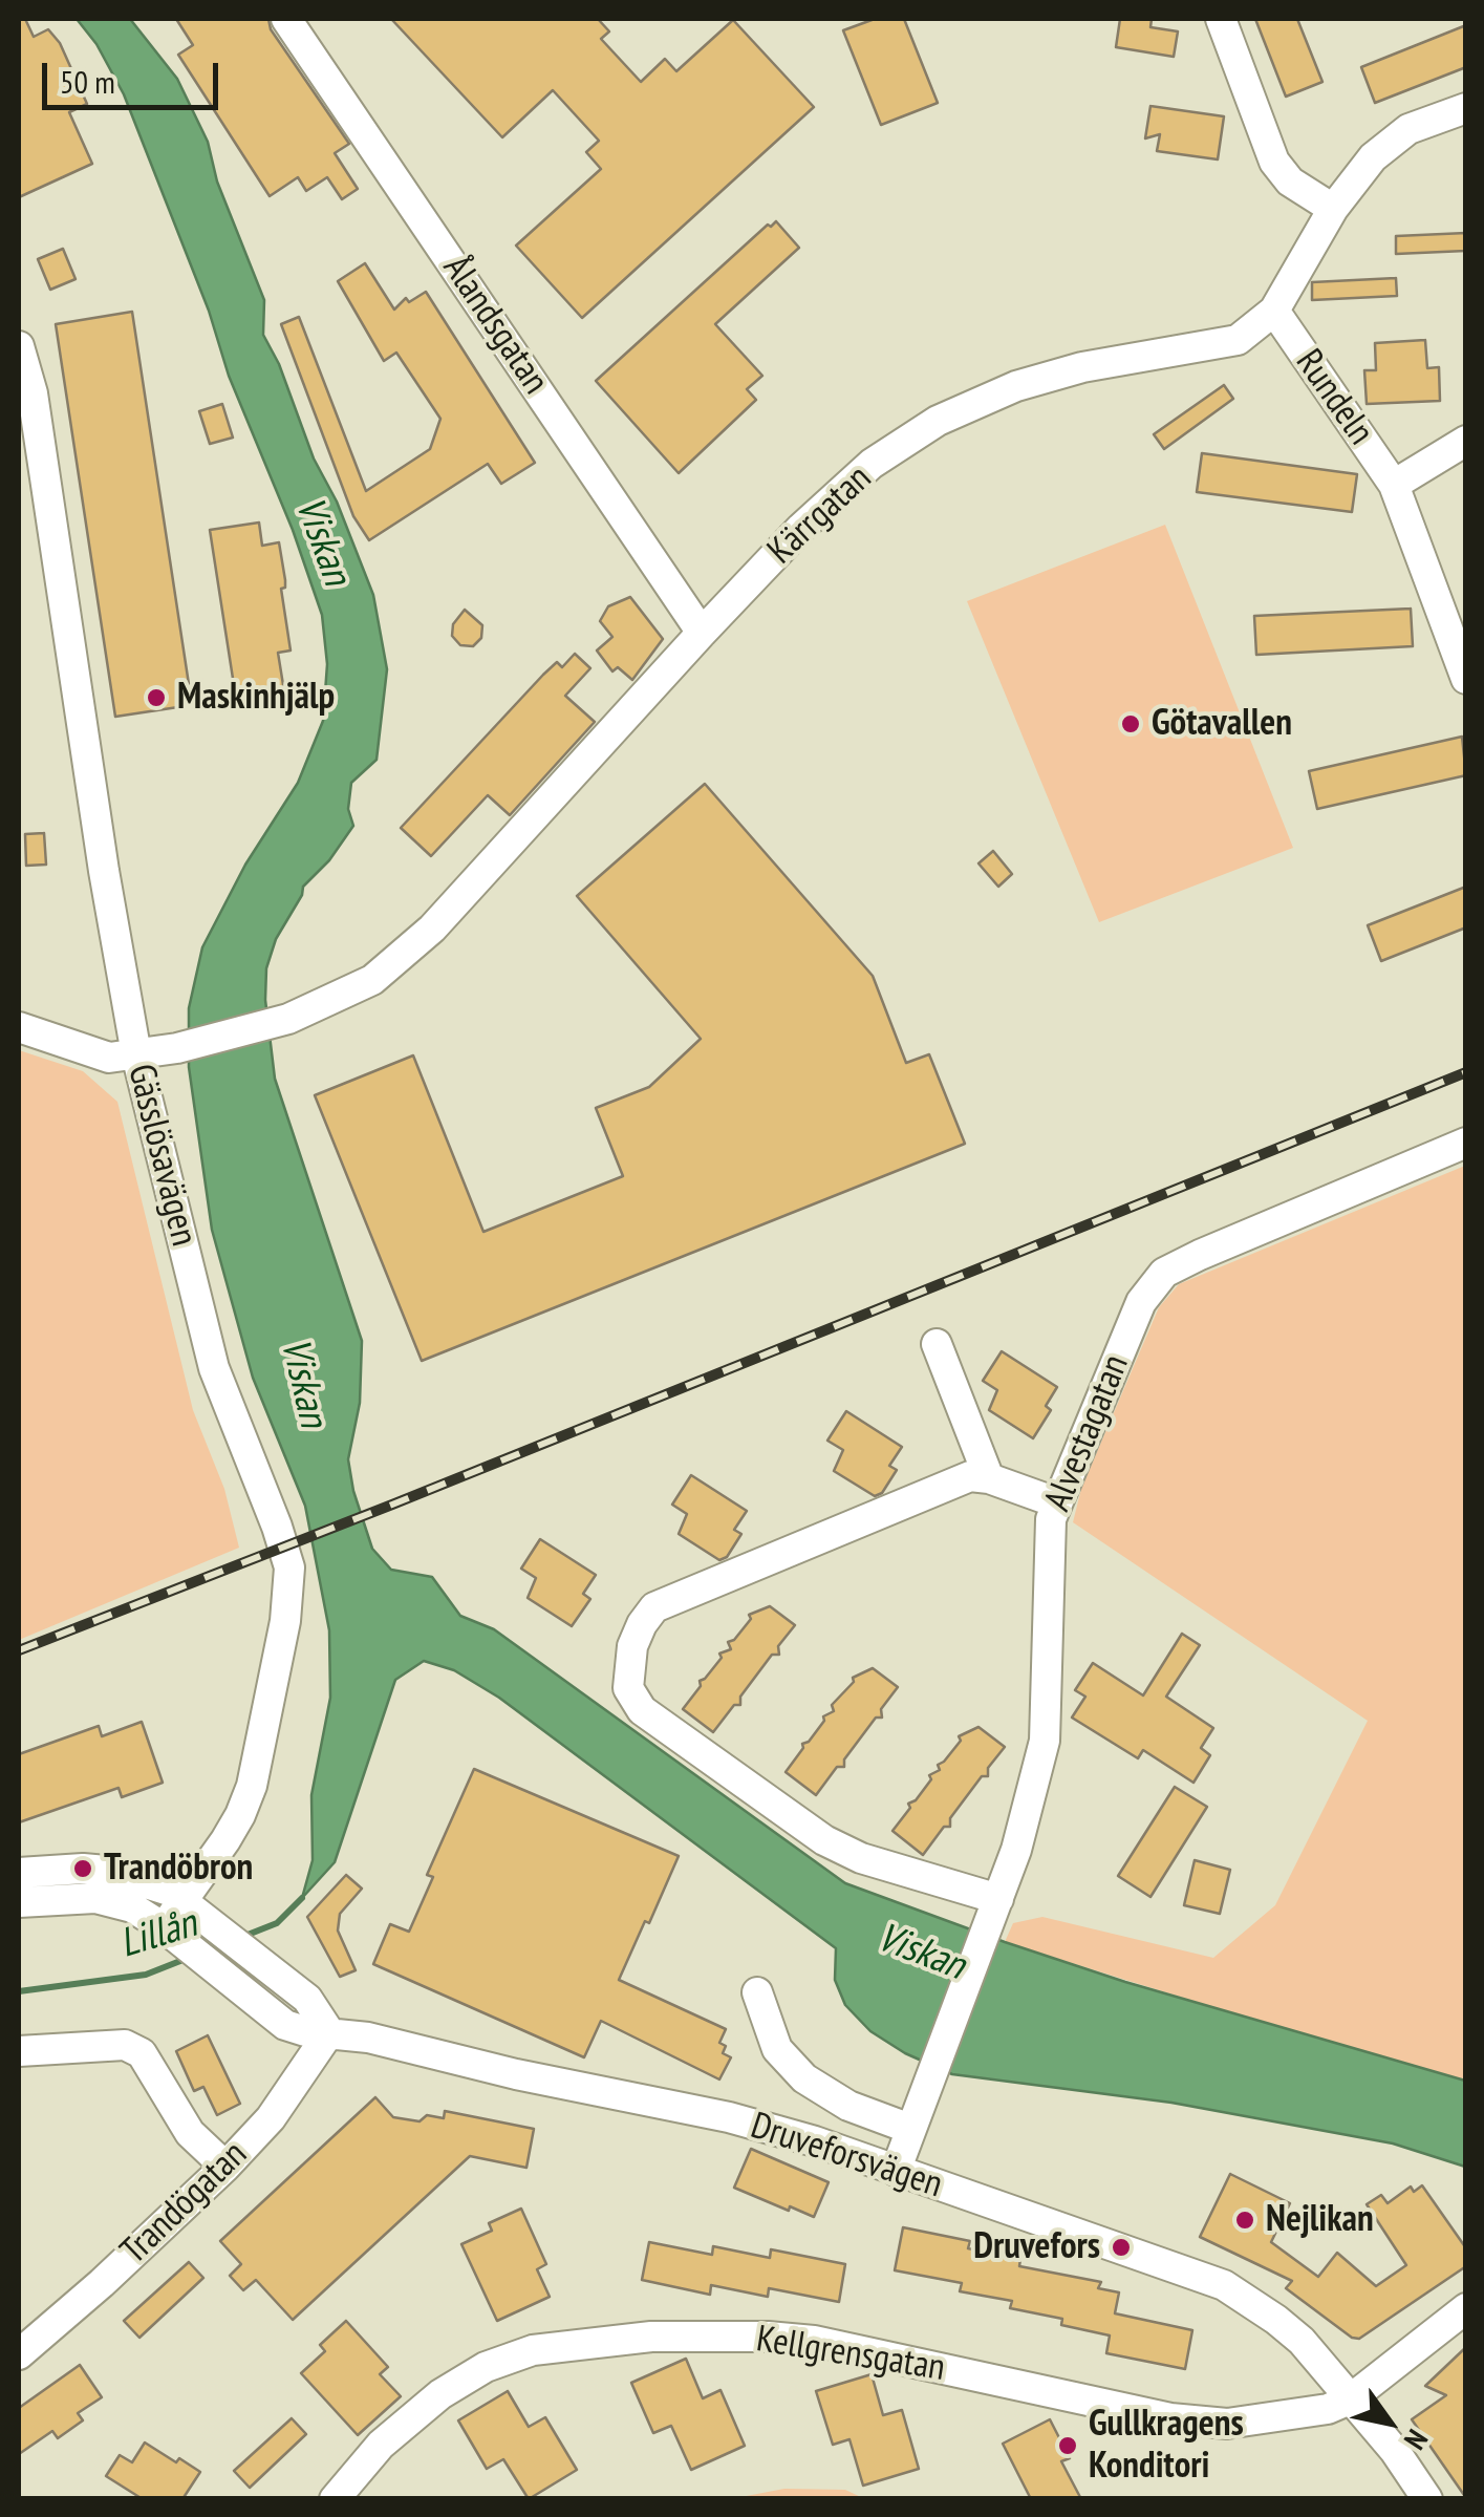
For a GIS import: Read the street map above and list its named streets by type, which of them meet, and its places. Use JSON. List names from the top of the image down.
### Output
{
  "streets": {
    "street": [
      "Ålandsgatan",
      "Rundeln",
      "Kärrgatan",
      "Gässlösavägen",
      "Alvestagatan",
      "Druveforsvägen",
      "Trandögatan",
      "Kellgrensgatan"
    ]
  },
  "crossings": [
    ["Ålandsgatan", "Kärrgatan"],
    ["Rundeln", "Kärrgatan"],
    ["Kärrgatan", "Gässlösavägen"],
    ["Gässlösavägen", "Druveforsvägen"],
    ["Druveforsvägen", "Trandögatan"],
    ["Druveforsvägen", "Kellgrensgatan"]
  ],
  "water": ["Viskan", "Lillån"],
  "places": [
    "Maskinhjälp",
    "Götavallen",
    "Trandöbron",
    "Nejlikan",
    "Druvefors",
    "Gullkragens Konditori"
  ],
  "scale_bar": "50 m",
  "north": "bottom right"
}
